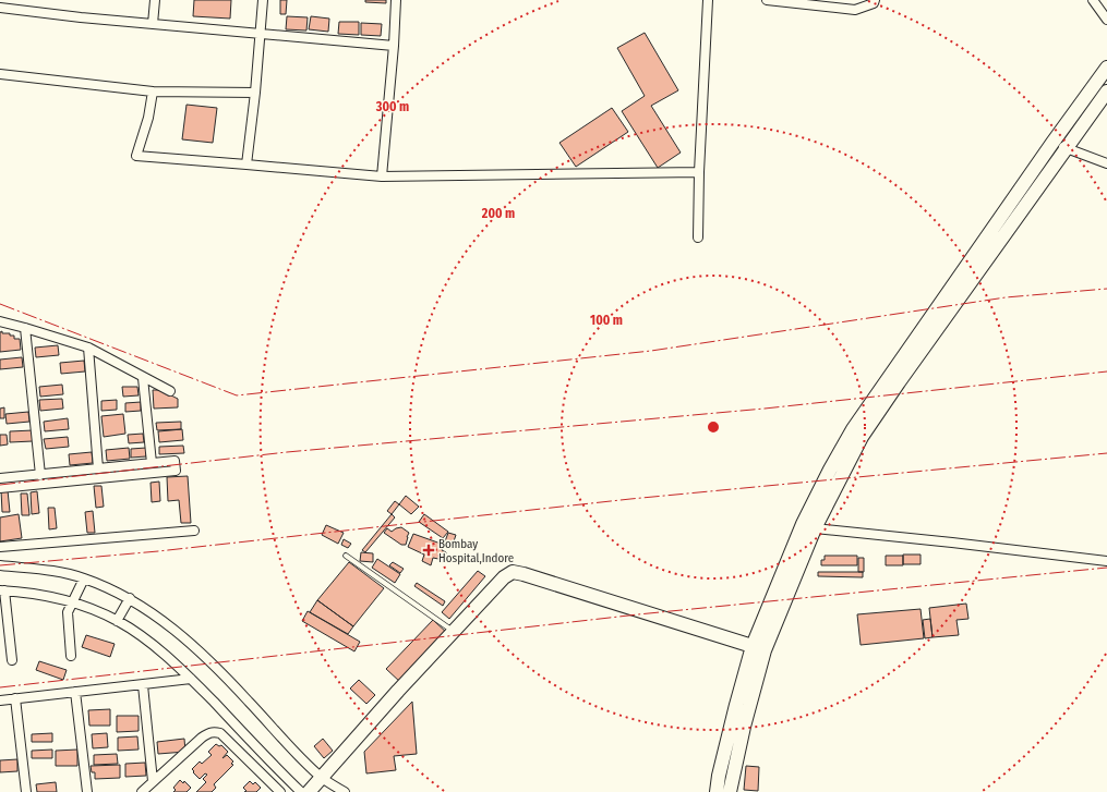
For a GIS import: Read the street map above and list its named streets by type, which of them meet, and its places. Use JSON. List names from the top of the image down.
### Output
{
  "places": {
    "health": ["Bombay Hospital,Indore"]
  },
  "rings": ["300 m", "200 m", "100 m"]
}
